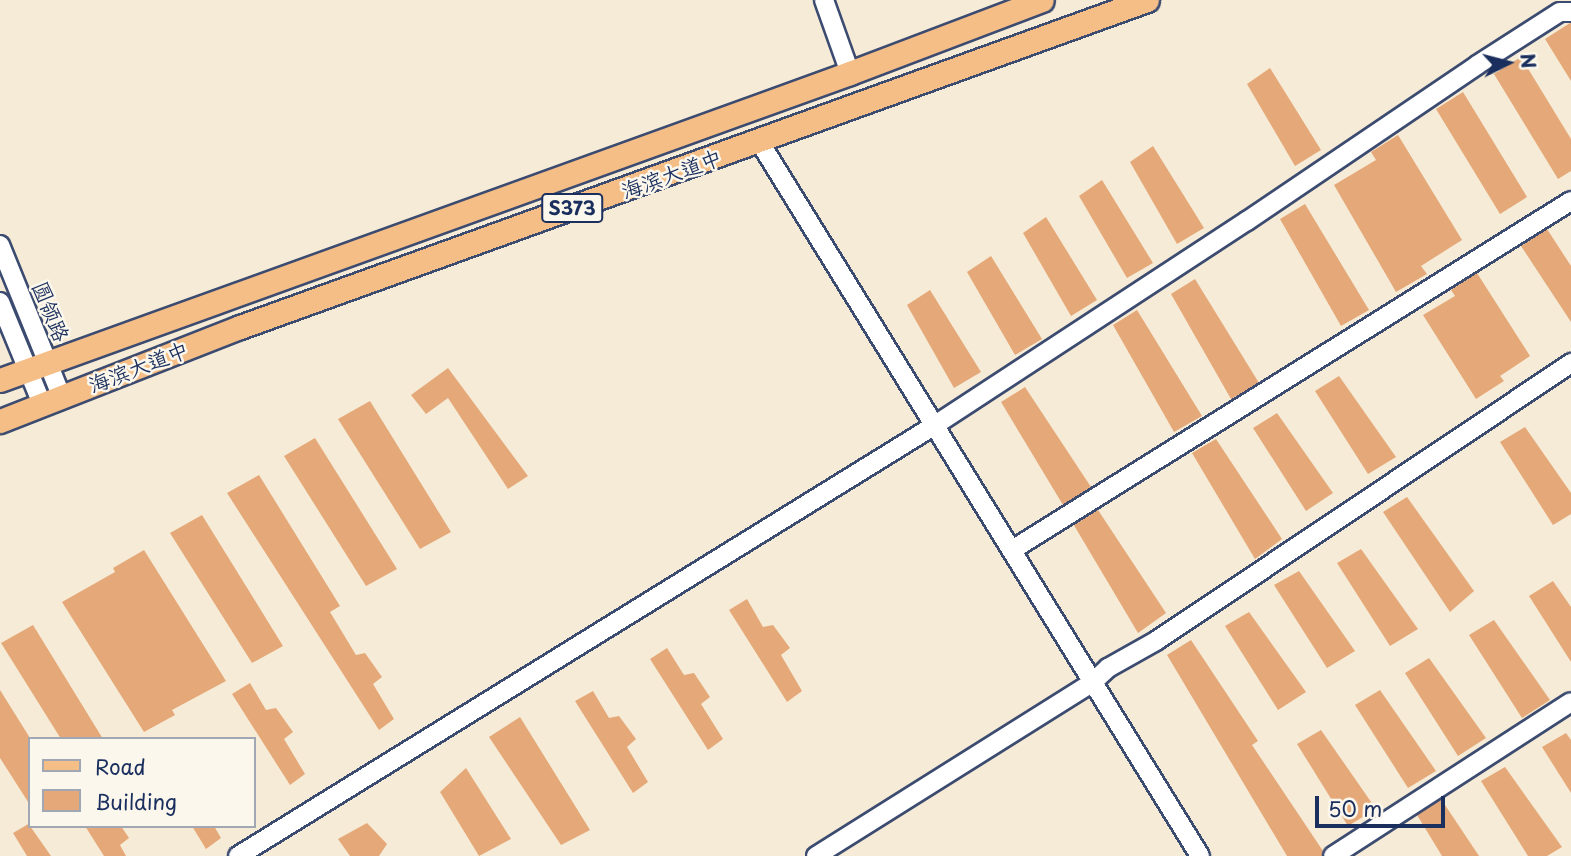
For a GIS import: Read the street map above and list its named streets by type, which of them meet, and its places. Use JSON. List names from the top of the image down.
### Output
{
  "streets": {
    "main road": ["海滨大道中", "S373"],
    "street": ["圆领路"]
  },
  "crossings": [
    ["海滨大道中", "圆领路"]
  ],
  "legend": ["Road", "Building"],
  "scale_bar": "50 m",
  "north": "right"
}
